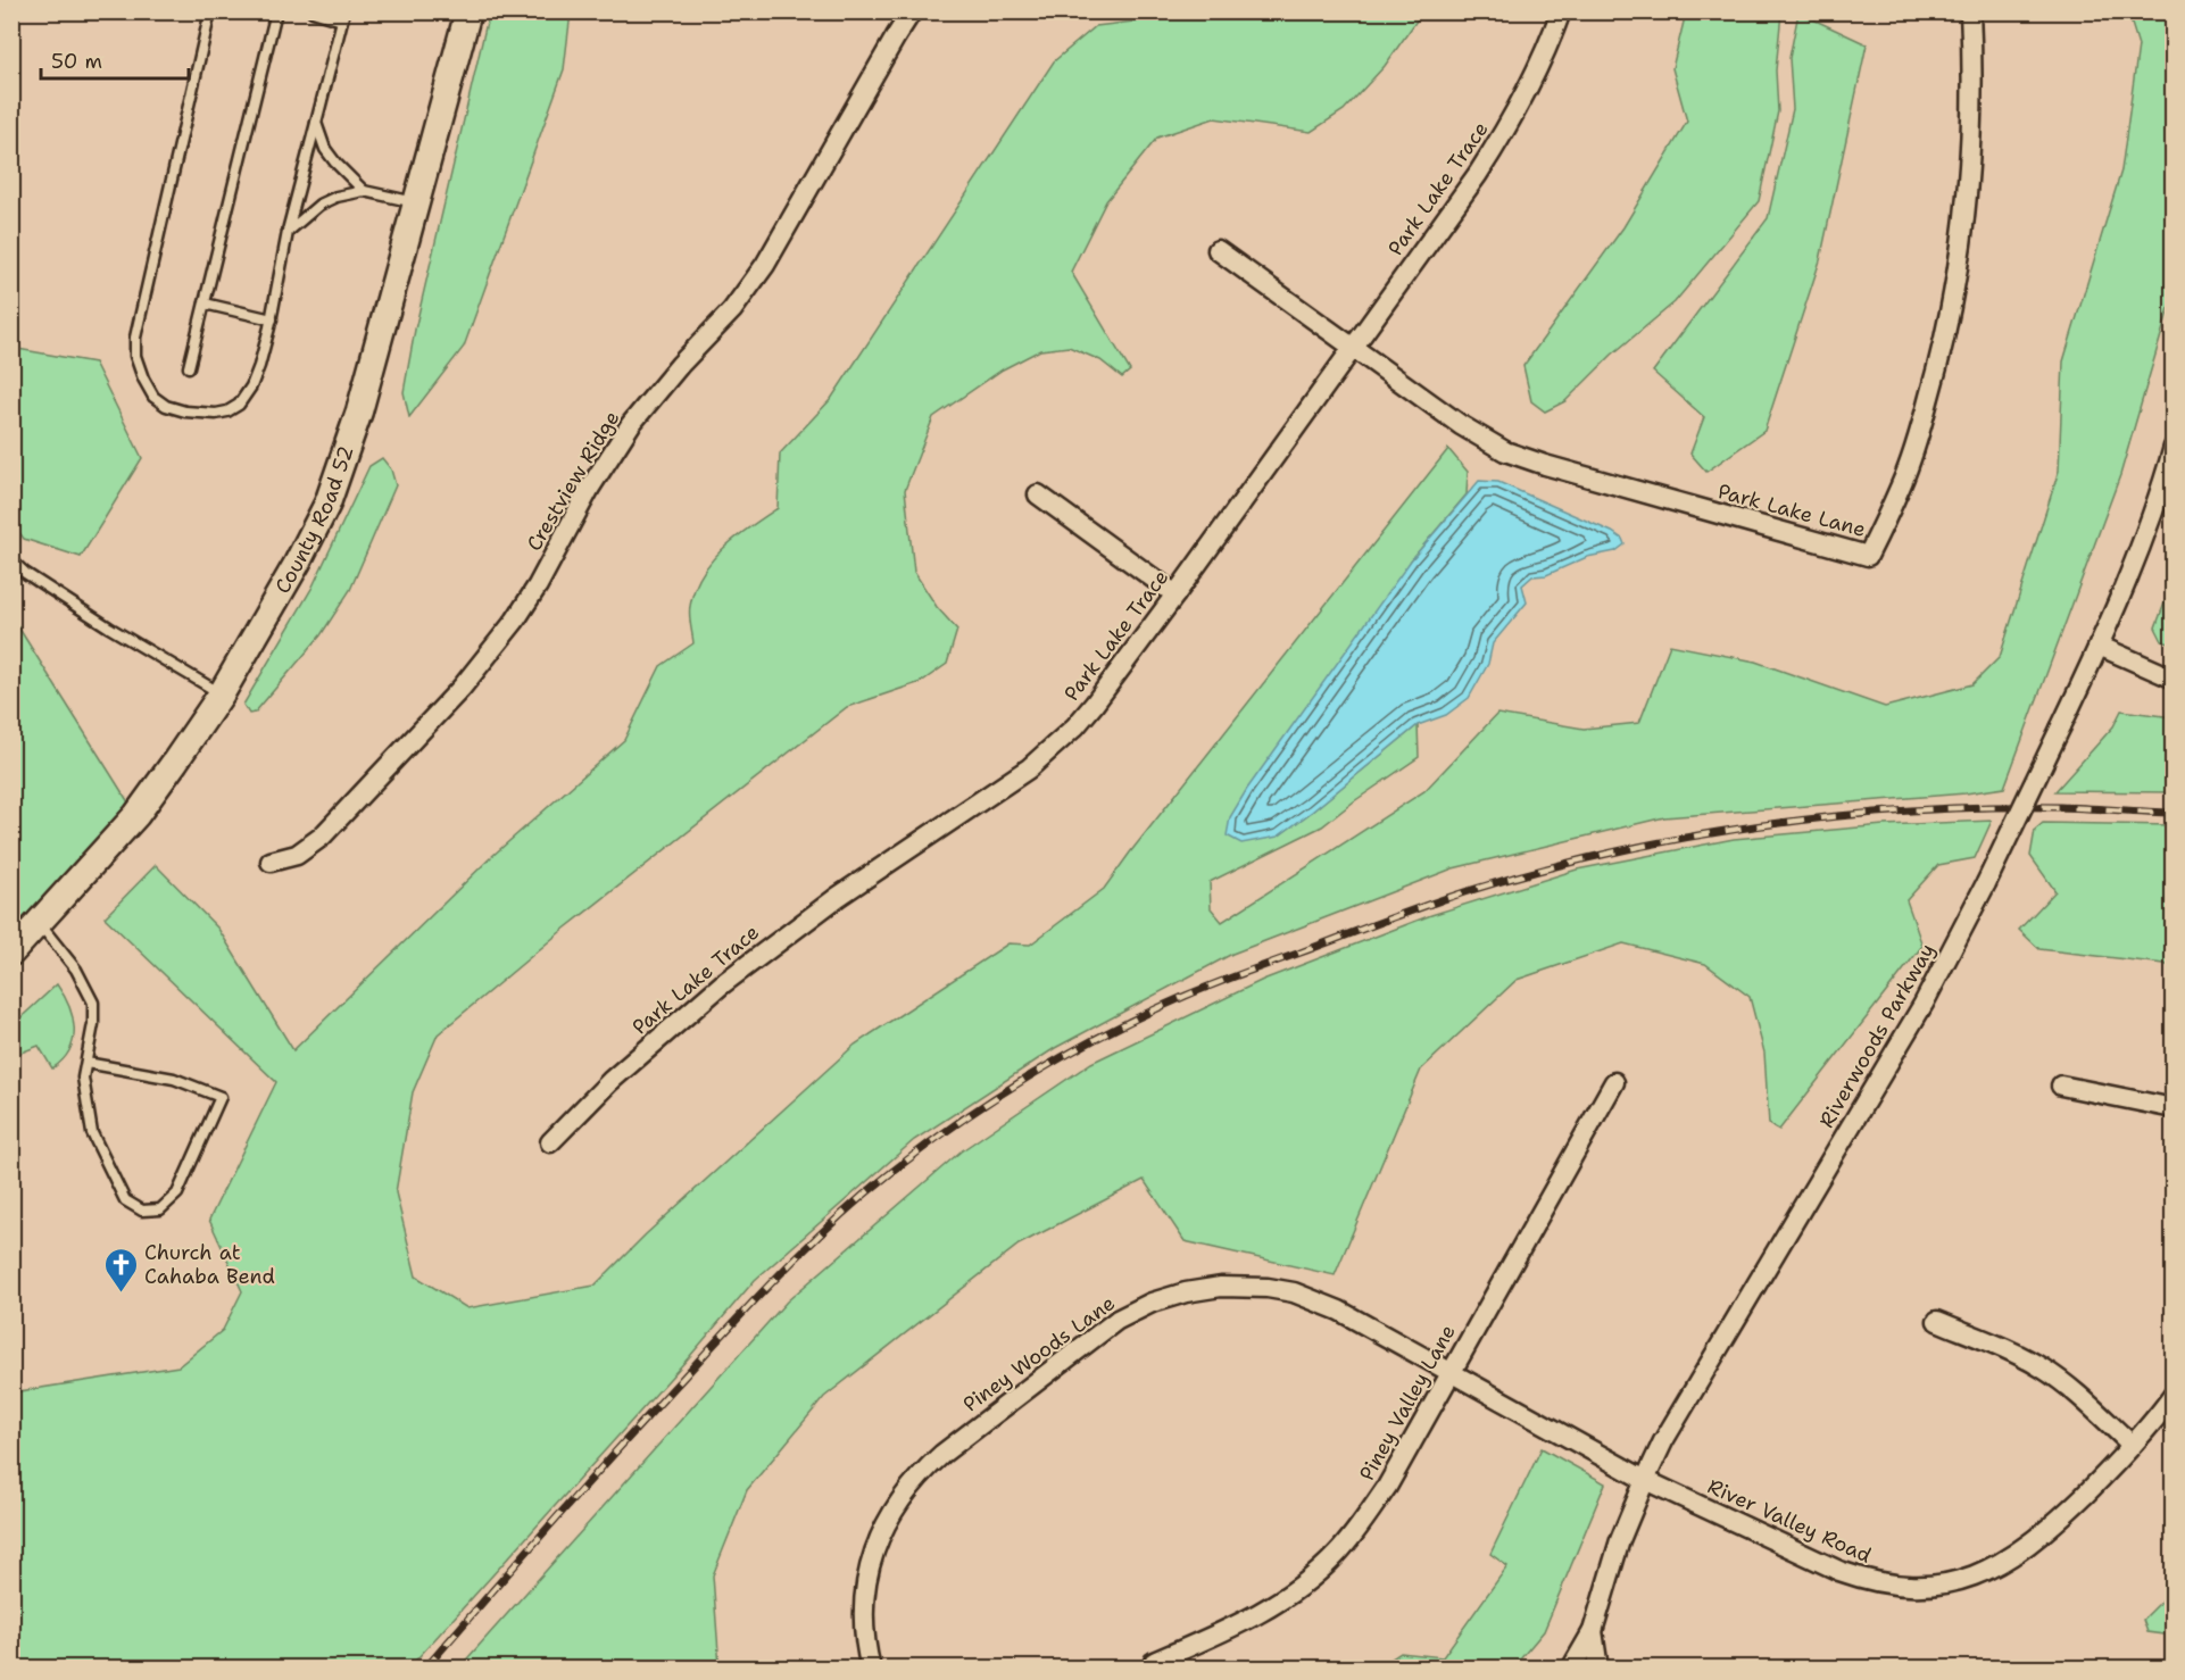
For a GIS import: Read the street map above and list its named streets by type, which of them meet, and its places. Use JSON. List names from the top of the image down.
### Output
{
  "streets": {
    "main road": ["County Road 52"],
    "street": [
      "Park Lake Trace",
      "Crestview Ridge",
      "Park Lake Lane",
      "Riverwoods Parkway",
      "Piney Woods Lane",
      "Piney Valley Lane",
      "River Valley Road"
    ]
  },
  "crossings": [
    ["Park Lake Trace", "Park Lake Lane"],
    ["Riverwoods Parkway", "Piney Woods Lane"],
    ["Riverwoods Parkway", "River Valley Road"],
    ["Piney Woods Lane", "Piney Valley Lane"],
    ["Piney Woods Lane", "River Valley Road"]
  ],
  "places": {
    "church": ["Church at Cahaba Bend"]
  },
  "scale_bar": "50 m"
}
